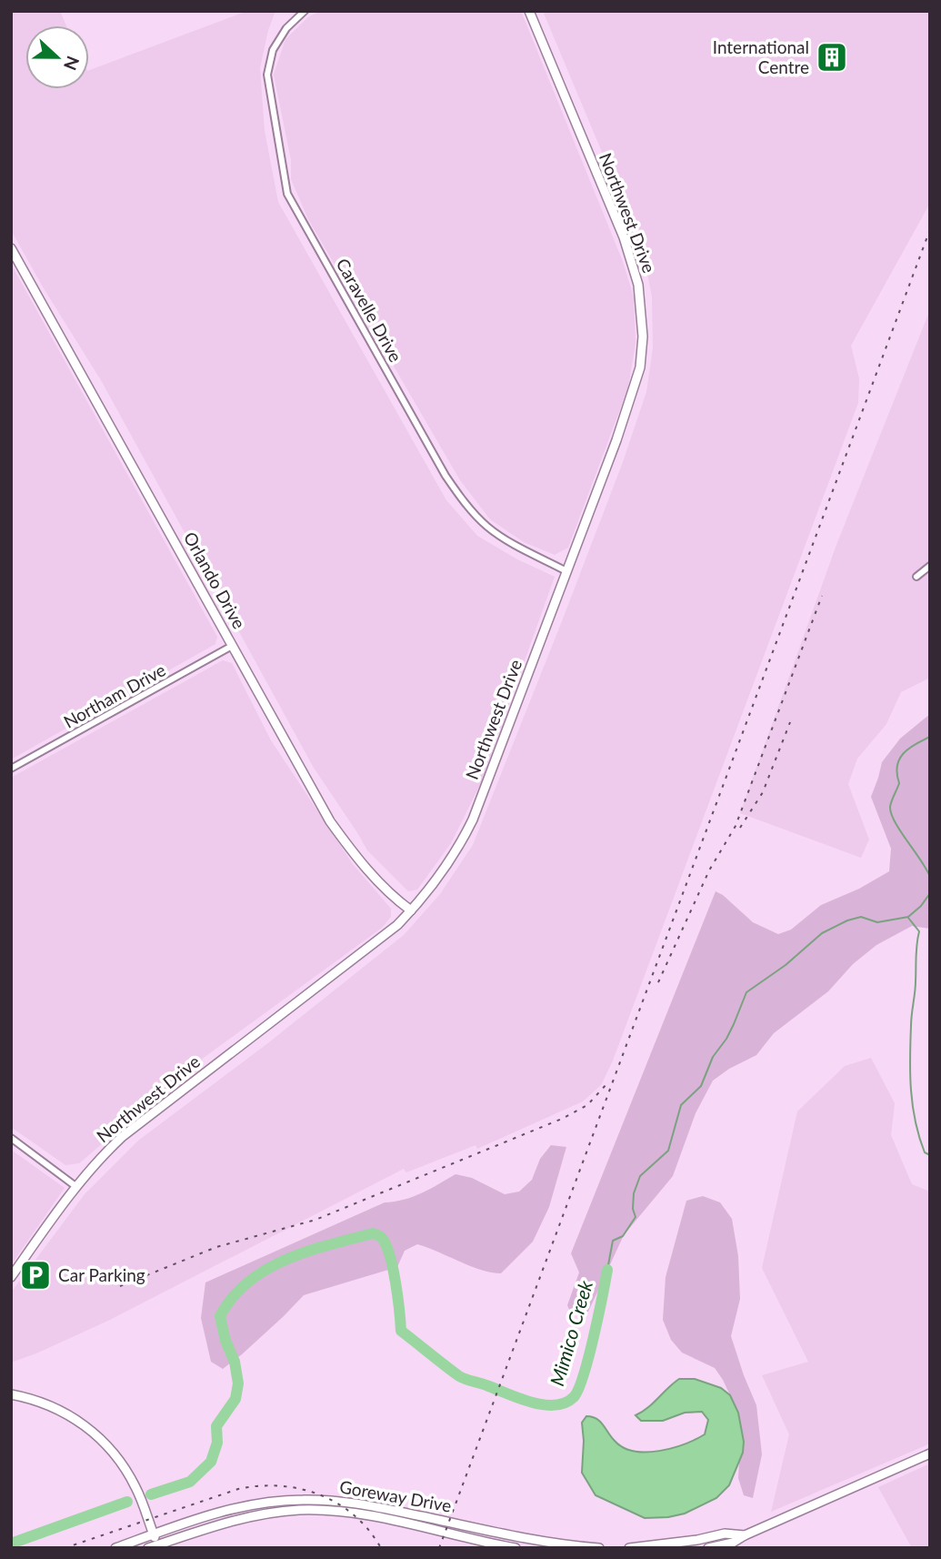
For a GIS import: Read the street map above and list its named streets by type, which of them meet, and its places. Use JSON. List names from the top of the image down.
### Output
{
  "streets": {
    "street": [
      "Northwest Drive",
      "Caravelle Drive",
      "Orlando Drive",
      "Northam Drive",
      "Goreway Drive"
    ]
  },
  "crossings": [
    ["Northwest Drive", "Caravelle Drive"],
    ["Northwest Drive", "Orlando Drive"],
    ["Orlando Drive", "Northam Drive"]
  ],
  "water": ["Mimico Creek"],
  "places": {
    "building": ["International Centre"],
    "parking": ["Car Parking"]
  },
  "north": "right"
}
